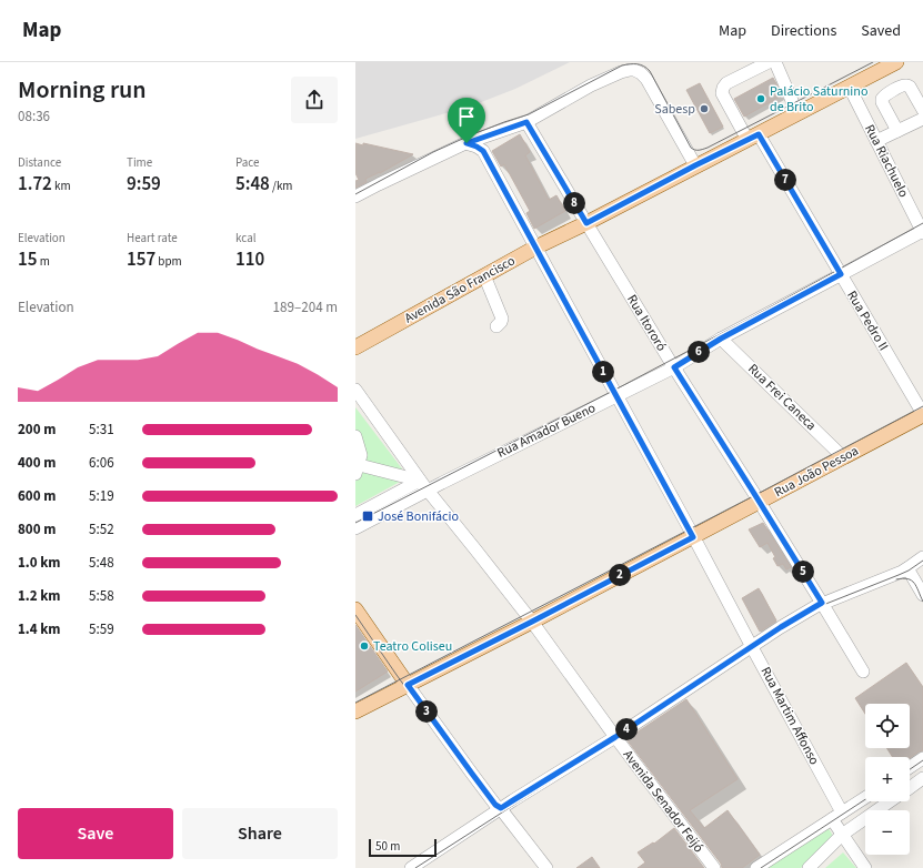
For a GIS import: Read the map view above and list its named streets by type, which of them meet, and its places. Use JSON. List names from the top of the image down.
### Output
{
  "streets": {
    "main road": ["Avenida São Francisco", "Rua João Pessoa"],
    "street": [
      "Rua Riachuelo",
      "Rua Pedro II",
      "Rua Itororó",
      "Rua Frei Caneca",
      "Rua Amador Bueno",
      "Rua Martim Affonso",
      "Avenida Senador Feijó"
    ]
  },
  "crossings": [
    ["Rua Riachuelo", "Avenida São Francisco"],
    ["Rua Riachuelo", "Rua Amador Bueno"],
    ["Avenida São Francisco", "Rua Pedro II"],
    ["Avenida São Francisco", "Rua Itororó"],
    ["Avenida São Francisco", "Rua Martim Affonso"],
    ["Rua Pedro II", "Rua Amador Bueno"],
    ["Rua Pedro II", "Rua João Pessoa"],
    ["Rua Itororó", "Rua Amador Bueno"],
    ["Rua Itororó", "Rua João Pessoa"],
    ["Rua Frei Caneca", "Rua Amador Bueno"],
    ["Rua Frei Caneca", "Rua João Pessoa"],
    ["Rua Amador Bueno", "Rua Martim Affonso"],
    ["Rua Amador Bueno", "Avenida Senador Feijó"],
    ["Rua João Pessoa", "Rua Martim Affonso"],
    ["Rua João Pessoa", "Avenida Senador Feijó"]
  ],
  "places": {
    "other": ["Palácio Saturnino de Brito", "Sabesp", "Teatro Coliseu"],
    "transit": ["José Bonifácio"]
  },
  "scale_bar": "50 m",
  "page": {
    "header": "Map",
    "nav": ["Map", "Directions", "Saved"],
    "heading": ["Morning run", "08:36"],
    "stats": [
      ["Distance", "1.72 km"],
      ["Time", "9:59"],
      ["Pace", "5:48 /km"],
      ["Elevation", "15 m"],
      ["Heart rate", "157 bpm"],
      ["kcal", "110"]
    ],
    "pins": [
      "7",
      "8",
      "6",
      "1",
      "5",
      "2",
      "3",
      "4"
    ],
    "chart": ["Elevation", "189–204 m"],
    "list": [
      {
        "name": "200 m",
        "note": "5:31"
      },
      {
        "name": "400 m",
        "note": "6:06"
      },
      {
        "name": "600 m",
        "note": "5:19"
      },
      {
        "name": "800 m",
        "note": "5:52"
      },
      {
        "name": "1.0 km",
        "note": "5:48"
      },
      {
        "name": "1.2 km",
        "note": "5:58"
      },
      {
        "name": "1.4 km",
        "note": "5:59"
      }
    ],
    "map_buttons": ["+", "−"],
    "buttons": ["Save", "Share"],
    "scale": "50 m"
  }
}
